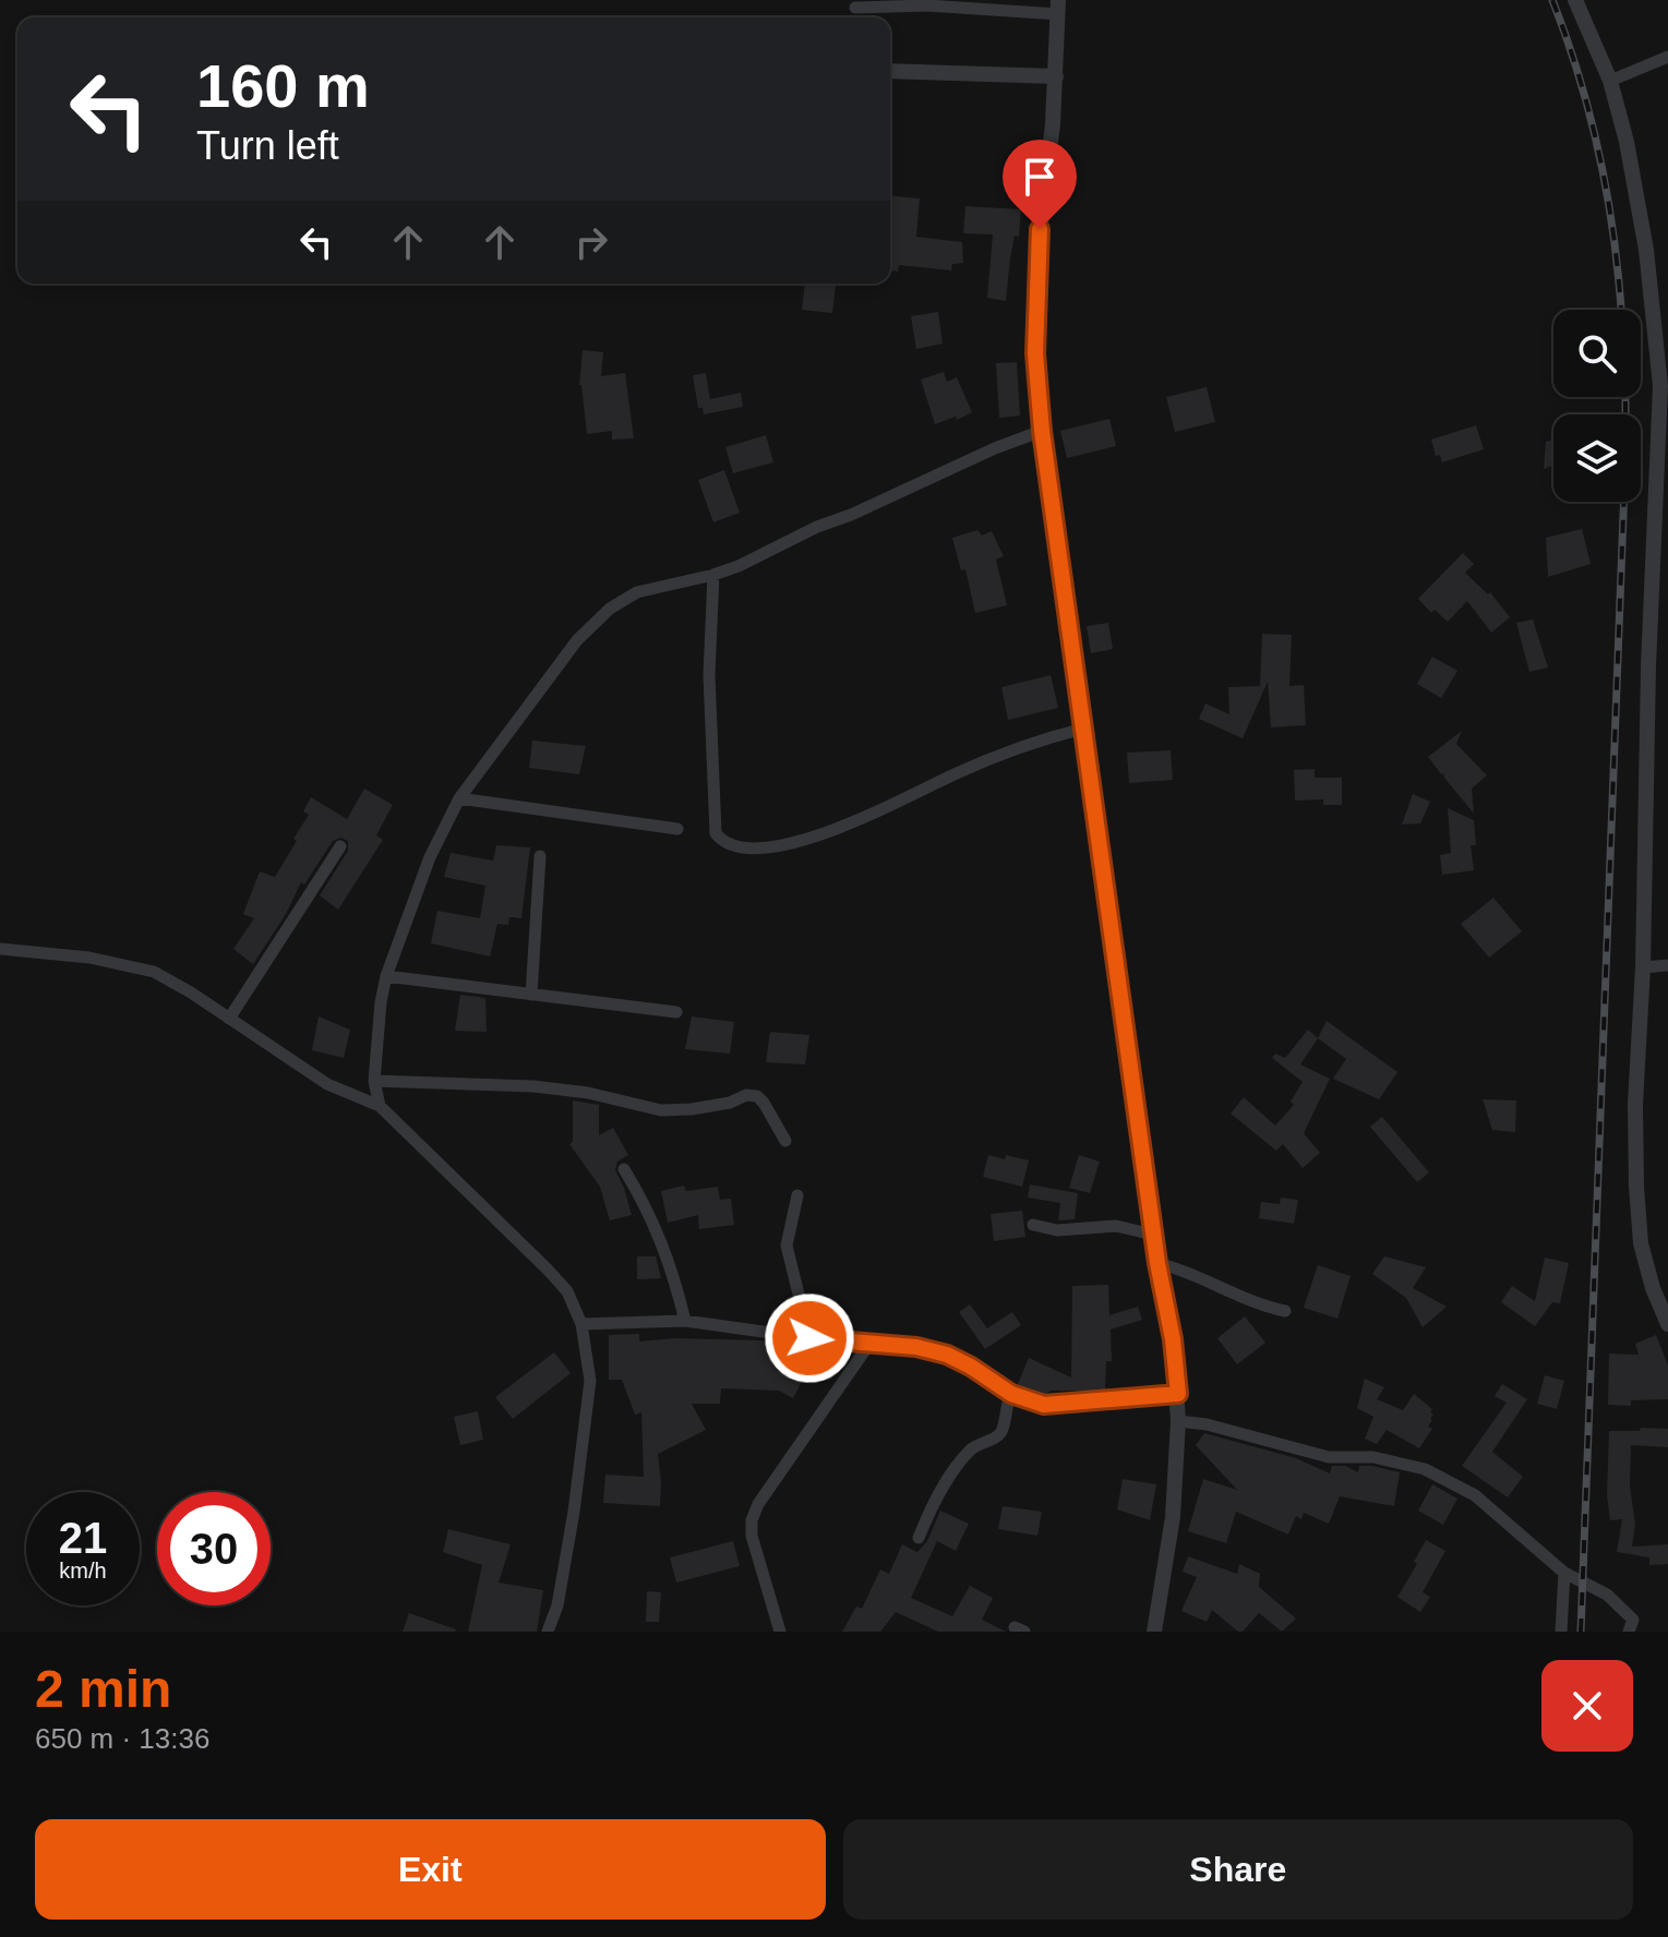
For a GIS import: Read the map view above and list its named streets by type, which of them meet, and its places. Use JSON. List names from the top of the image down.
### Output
{
  "page": {
    "turn": ["160 m", "Turn left"],
    "speed": "21 km/h",
    "limit": "30",
    "heading": ["2 min", "650 m · 13:36"],
    "buttons": ["Exit", "Share"]
  }
}
